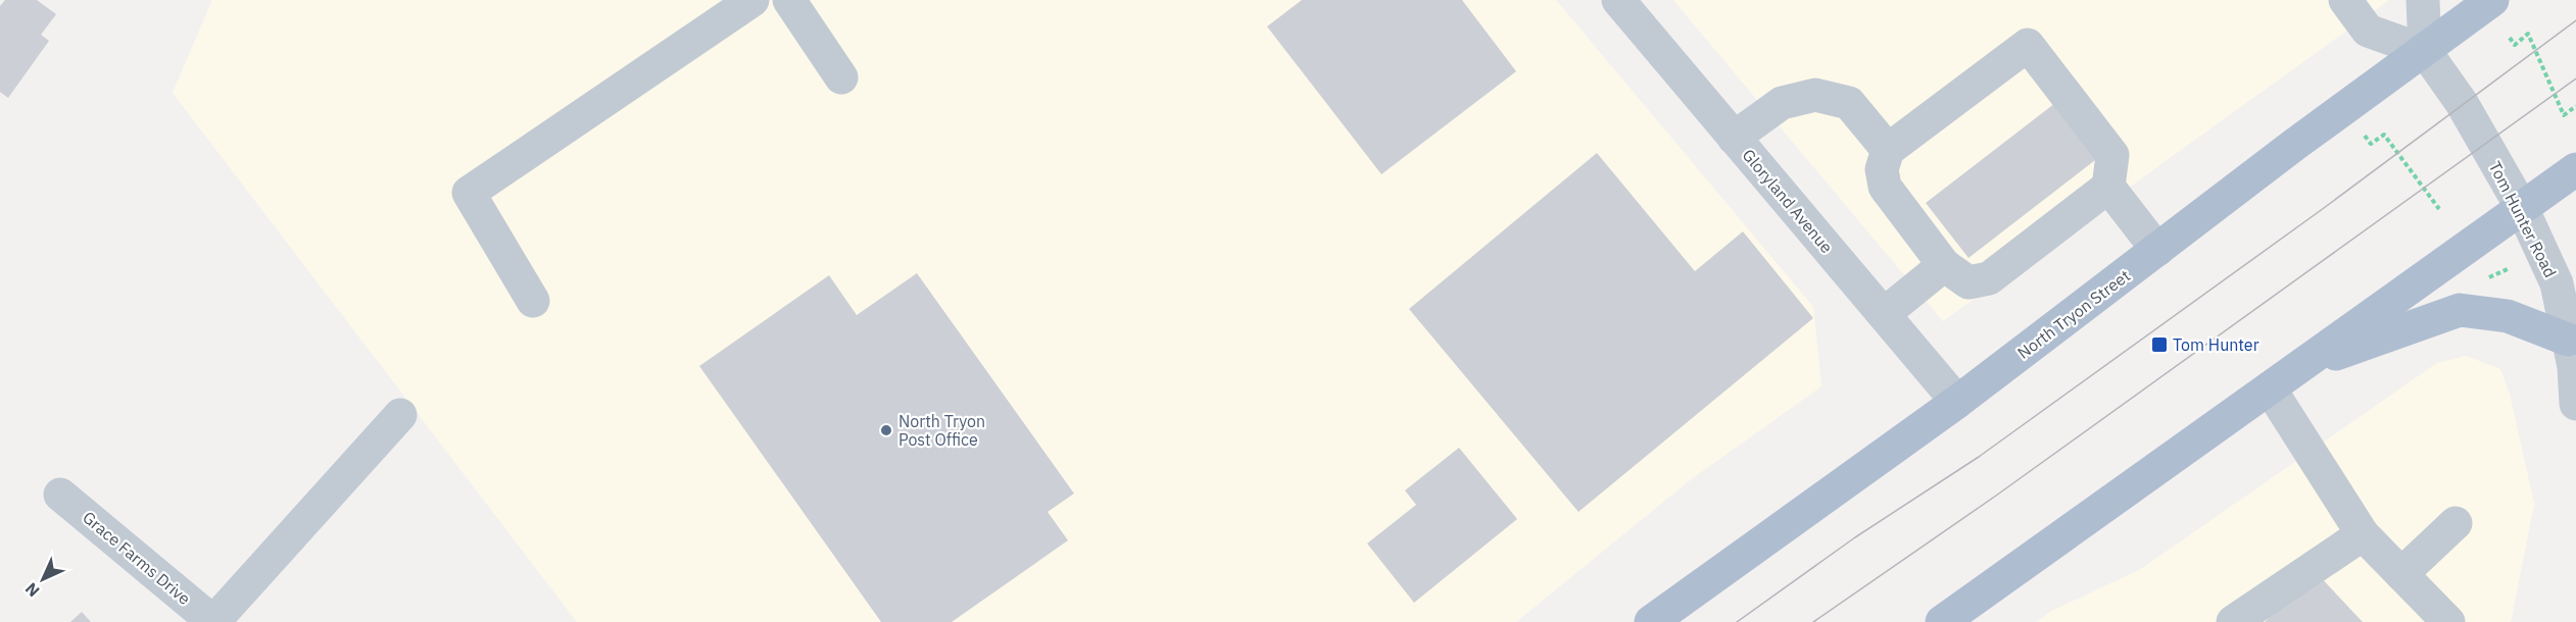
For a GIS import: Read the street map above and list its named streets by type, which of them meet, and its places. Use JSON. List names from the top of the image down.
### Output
{
  "streets": {
    "main road": ["North Tryon Street"],
    "street": ["Gloryland Avenue", "Tom Hunter Road", "Grace Farms Drive"]
  },
  "crossings": [
    ["Gloryland Avenue", "North Tryon Street"],
    ["Tom Hunter Road", "North Tryon Street"]
  ],
  "places": {
    "transit": ["Tom Hunter"],
    "other": ["North Tryon Post Office"]
  },
  "north": "bottom left"
}
